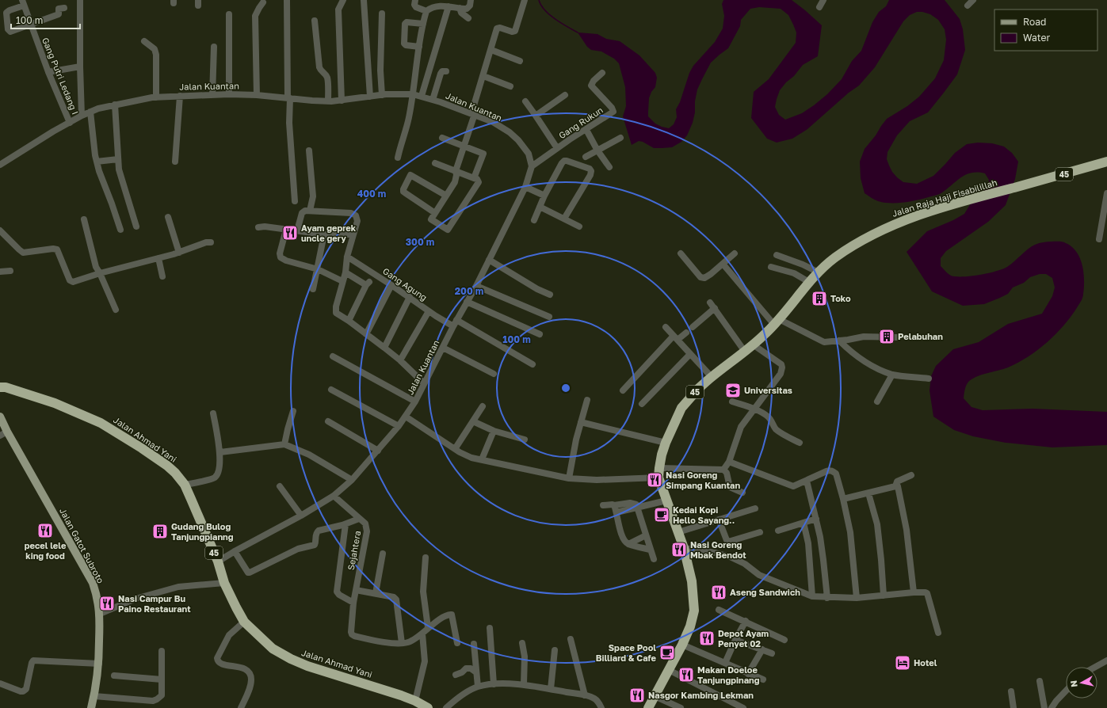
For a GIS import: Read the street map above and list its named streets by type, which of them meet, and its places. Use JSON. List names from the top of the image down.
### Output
{
  "streets": {
    "highway": ["45", "Jalan Raja Haji Fisabilillah", "Jalan Ahmad Yani"],
    "main road": ["Jalan Gatot Subroto"],
    "street": [
      "Gang Putri Ledang I",
      "Jalan Kuantan",
      "Gang Rukun",
      "Gang Agung",
      "Sejahtera"
    ]
  },
  "crossings": [
    ["Gang Putri Ledang I", "Jalan Kuantan"],
    ["Jalan Kuantan", "Gang Rukun"],
    ["Jalan Kuantan", "Gang Agung"],
    ["Jalan Kuantan", "Jalan Ahmad Yani"],
    ["Jalan Kuantan", "Sejahtera"]
  ],
  "places": {
    "restaurant": [
      "Ayam geprek uncle gery",
      "Nasi Goreng Simpang Kuantan",
      "pecel lele king food",
      "Nasi Goreng Mbak Bendot",
      "Aseng Sandwich",
      "Nasi Campur Bu Paino Restaurant",
      "Depot Ayam Penyet 02",
      "Makan Doeloe Tanjungpinang",
      "Nasgor Kambing Lekman"
    ],
    "building": ["Toko", "Pelabuhan", "Gudang Bulog Tanjungpianng"],
    "school or university": ["Universitas"],
    "cafe": ["Kedai Kopi Hello Sayang..", "Space Pool Billiard & Cafe"],
    "hotel": ["Hotel"]
  },
  "legend": ["Road", "Water"],
  "scale_bar": "100 m",
  "north": "left",
  "rings": [
    "400 m",
    "300 m",
    "200 m",
    "100 m"
  ]
}
